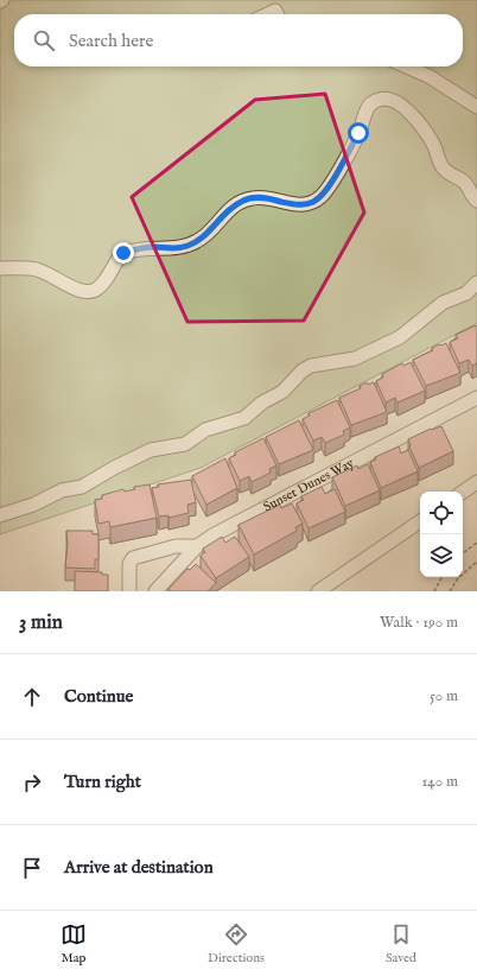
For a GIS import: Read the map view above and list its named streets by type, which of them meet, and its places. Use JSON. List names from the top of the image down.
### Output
{
  "streets": {
    "street": ["Sunset Dunes Way"]
  },
  "page": {
    "search": "Search here",
    "heading": ["3 min", "Walk · 190 m"],
    "list": [
      ["Continue", "50 m"],
      ["Turn right", "140 m"],
      "Arrive at destination"
    ],
    "nav": ["Map", "Directions", "Saved"]
  }
}
